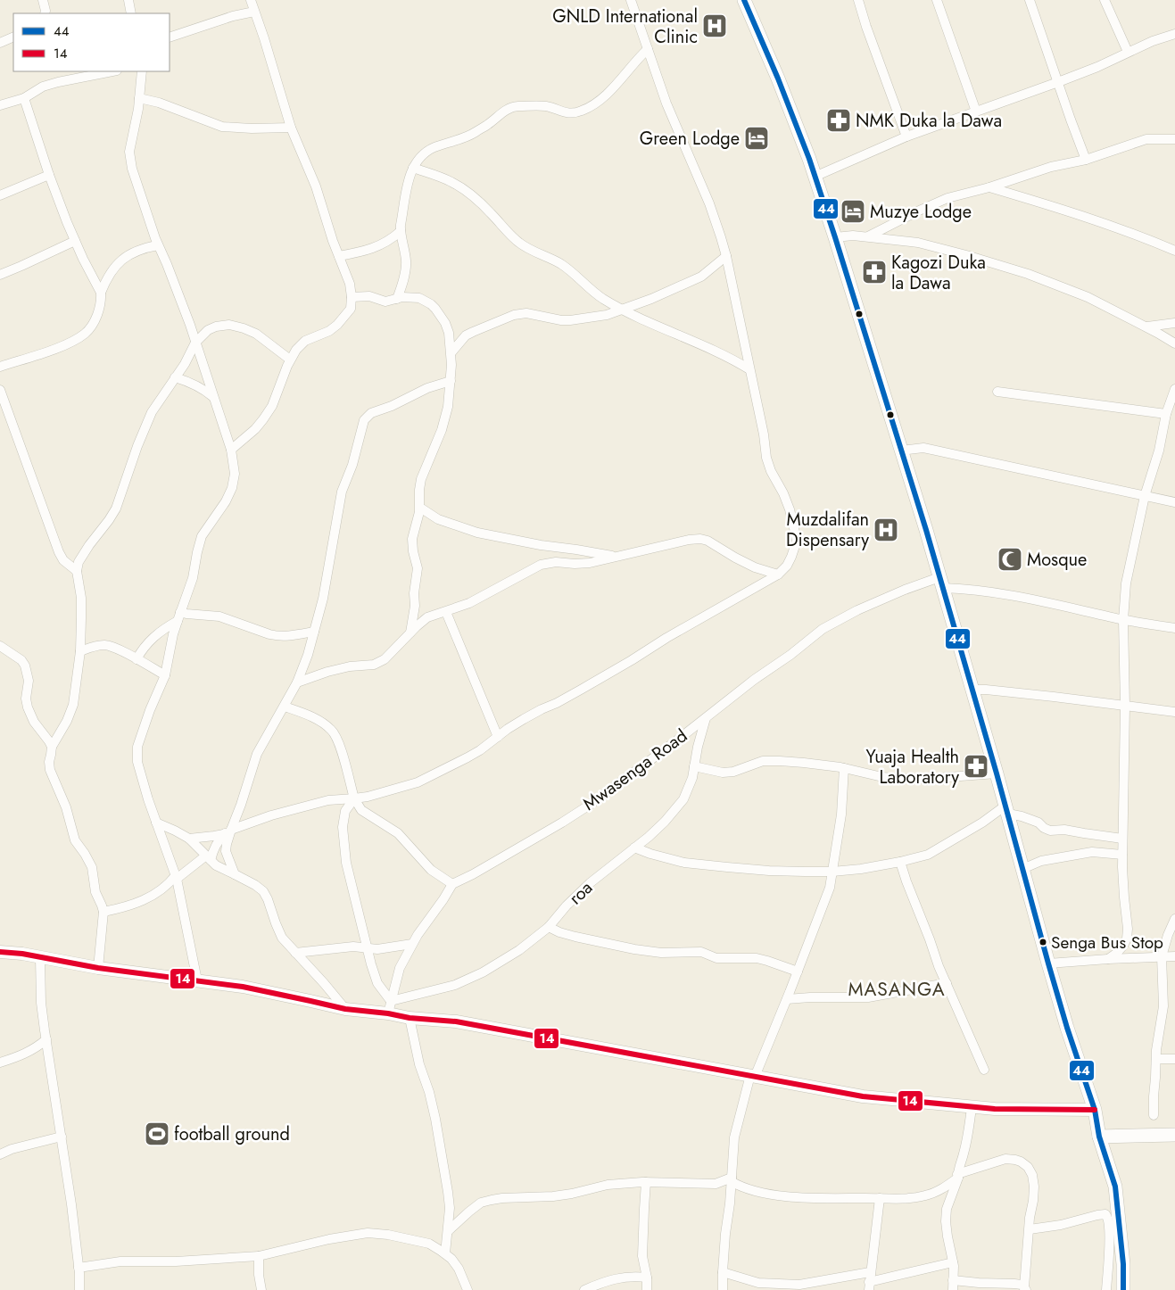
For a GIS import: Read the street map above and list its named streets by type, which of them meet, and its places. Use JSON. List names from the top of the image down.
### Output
{
  "streets": {
    "street": ["Mwasenga Road", "roa"]
  },
  "crossings": [
    ["Mwasenga Road", "roa"]
  ],
  "districts": ["MASANGA"],
  "places": {
    "hospital": ["GNLD International Clinic", "Muzdalifan Dispensary"],
    "pharmacy": ["NMK Duka la Dawa", "Kagozi Duka la Dawa", "Yuaja Health Laboratory"],
    "hotel": ["Green Lodge", "Muzye Lodge"],
    "mosque": ["Mosque"],
    "other": ["Senga Bus Stop"],
    "sports": ["football ground"]
  },
  "lines": ["transit line 44", "transit line 14"],
  "legend": ["44", "14"]
}
